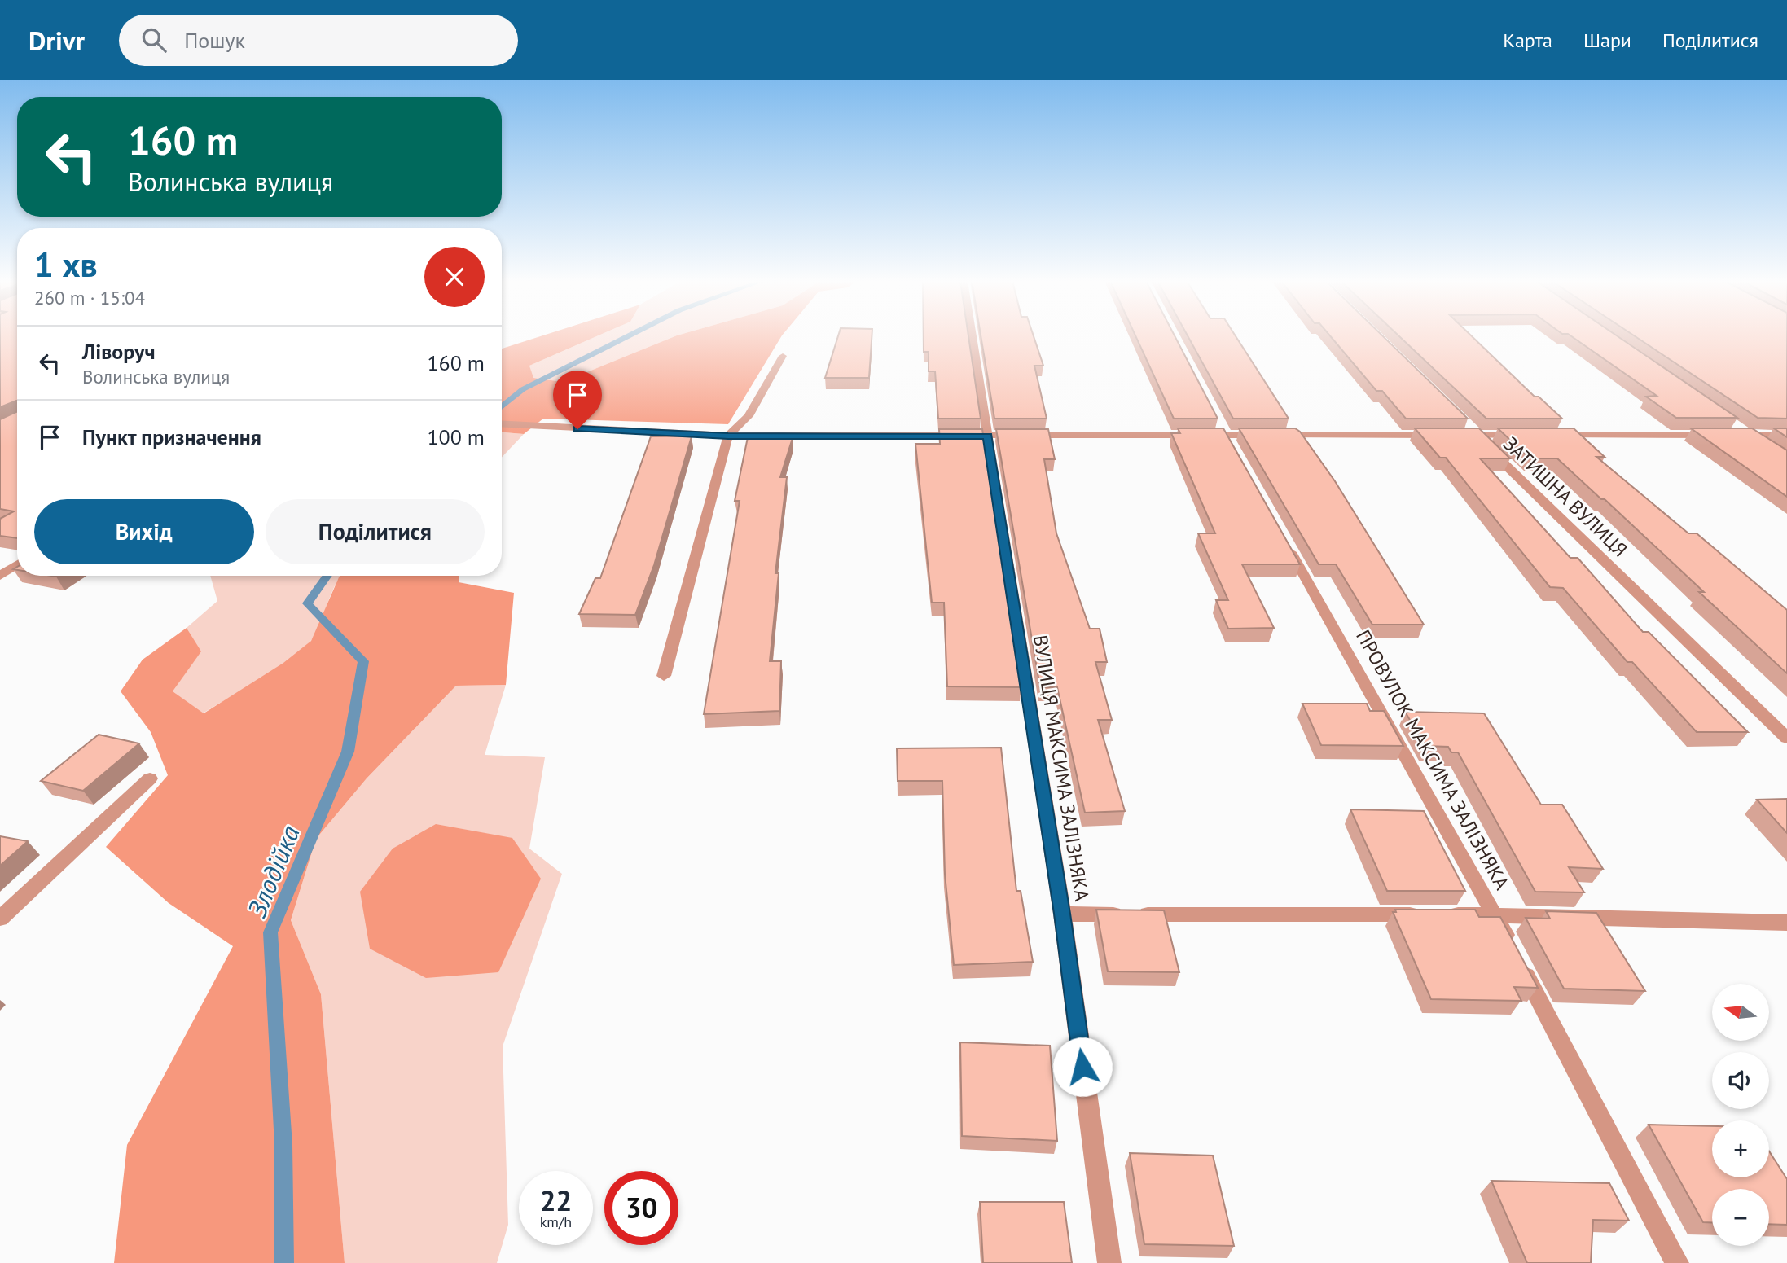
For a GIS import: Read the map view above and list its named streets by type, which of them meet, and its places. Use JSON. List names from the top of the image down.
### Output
{
  "streets": {
    "street": ["ЗАТИШНА ВУЛИЦЯ", "ПРОВУЛОК МАКСИМА ЗАЛІЗНЯКА", "ВУЛИЦЯ МАКСИМА ЗАЛІЗНЯКА"]
  },
  "water": ["Злодійка"],
  "north": "left",
  "page": {
    "header": "Drivr",
    "search": "Пошук",
    "nav": ["Карта", "Шари", "Поділитися"],
    "turn": ["160 m", "Волинська вулиця"],
    "heading": ["1 хв", "260 m · 15:04"],
    "list": [
      {
        "name": "Ліворуч",
        "note": "Волинська вулиця",
        "value": "160 m"
      },
      {
        "name": "Пункт призначення",
        "value": "100 m"
      }
    ],
    "buttons": ["Вихід", "Поділитися"],
    "map_buttons": ["+", "−"],
    "speed": "22 km/h",
    "limit": "30"
  }
}
